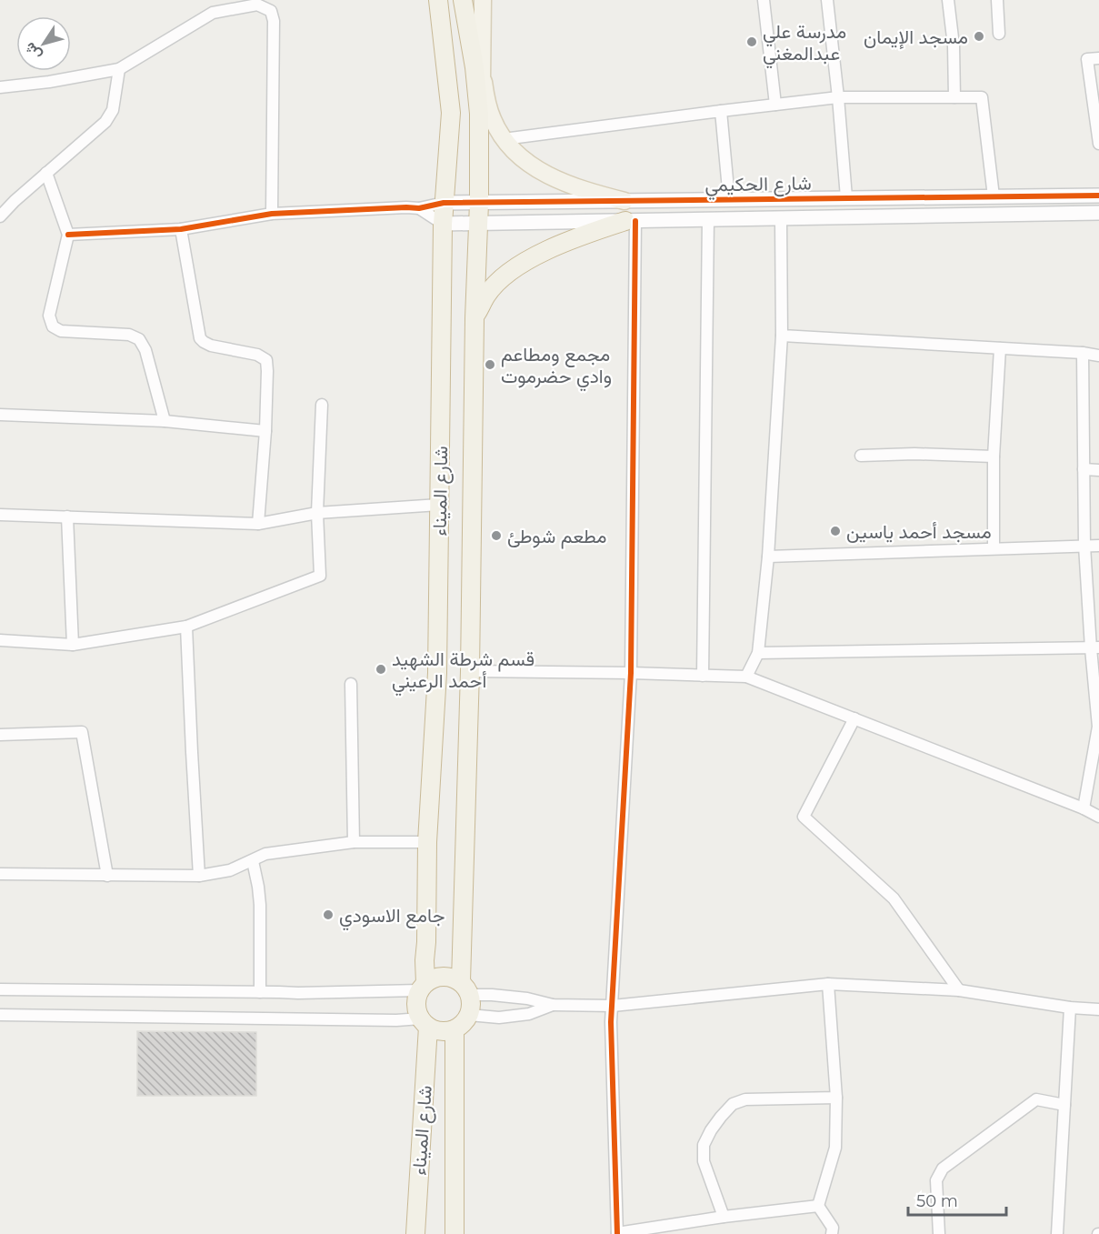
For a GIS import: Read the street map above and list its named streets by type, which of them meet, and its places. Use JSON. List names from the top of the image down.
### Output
{
  "streets": {
    "highway": ["شارع الميناء"],
    "street": ["شارع الحكيمي"]
  },
  "crossings": [
    ["شارع الحكيمي", "شارع الميناء"]
  ],
  "places": [
    "مسجد الإيمان",
    "مدرسة علي عبدالمغني",
    "مجمع ومطاعم وادي حضرموت",
    "مسجد أحمد ياسين",
    "مطعم شوطئ",
    "قسم شرطة الشهيد أحمد الرعيني",
    "جامع الاسودي"
  ],
  "scale_bar": "50 m",
  "north": "bottom left"
}
